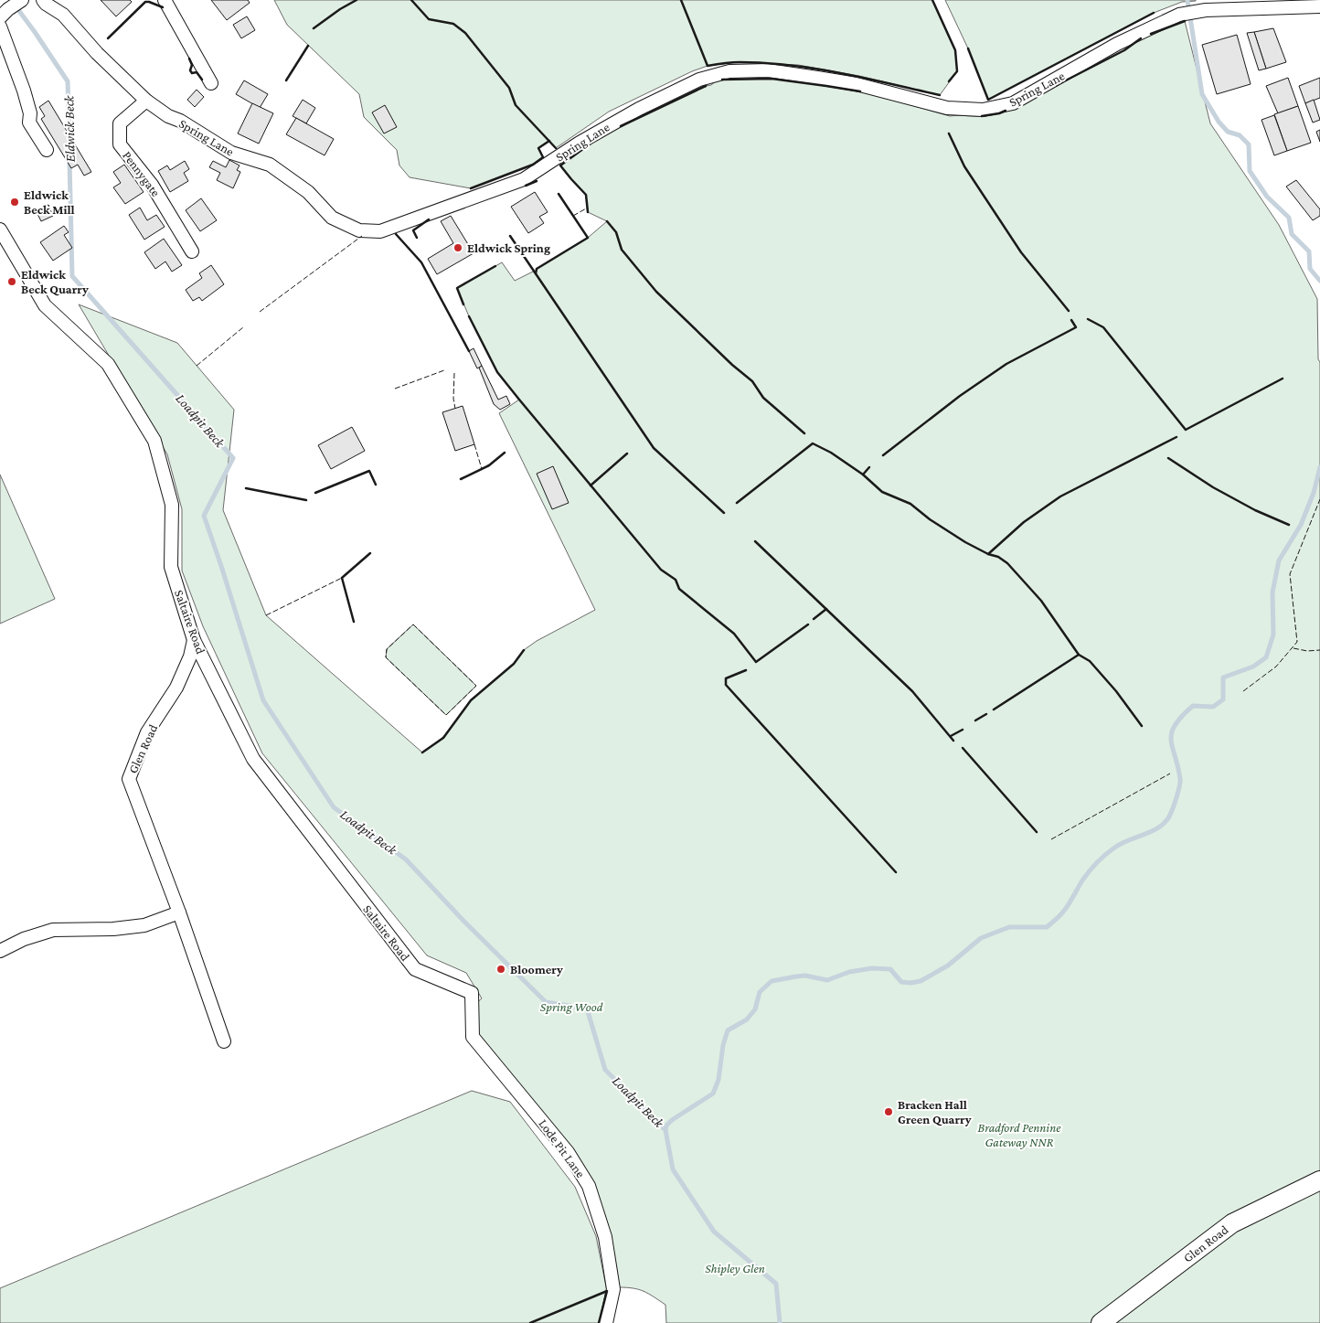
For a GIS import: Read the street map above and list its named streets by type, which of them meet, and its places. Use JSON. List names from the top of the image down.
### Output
{
  "streets": {
    "street": [
      "Spring Lane",
      "Pennygate",
      "Saltaire Road",
      "Glen Road",
      "Lode Pit Lane"
    ]
  },
  "crossings": [
    ["Spring Lane", "Pennygate"],
    ["Saltaire Road", "Glen Road"],
    ["Saltaire Road", "Lode Pit Lane"]
  ],
  "water": ["Eldwick Beck", "Loadpit Beck"],
  "parks": ["Spring Wood", "Bradford Pennine Gateway NNR", "Shipley Glen"],
  "places": [
    "Eldwick Beck Mill",
    "Eldwick Spring",
    "Eldwick Beck Quarry",
    "Bloomery",
    "Bracken Hall Green Quarry"
  ]
}
